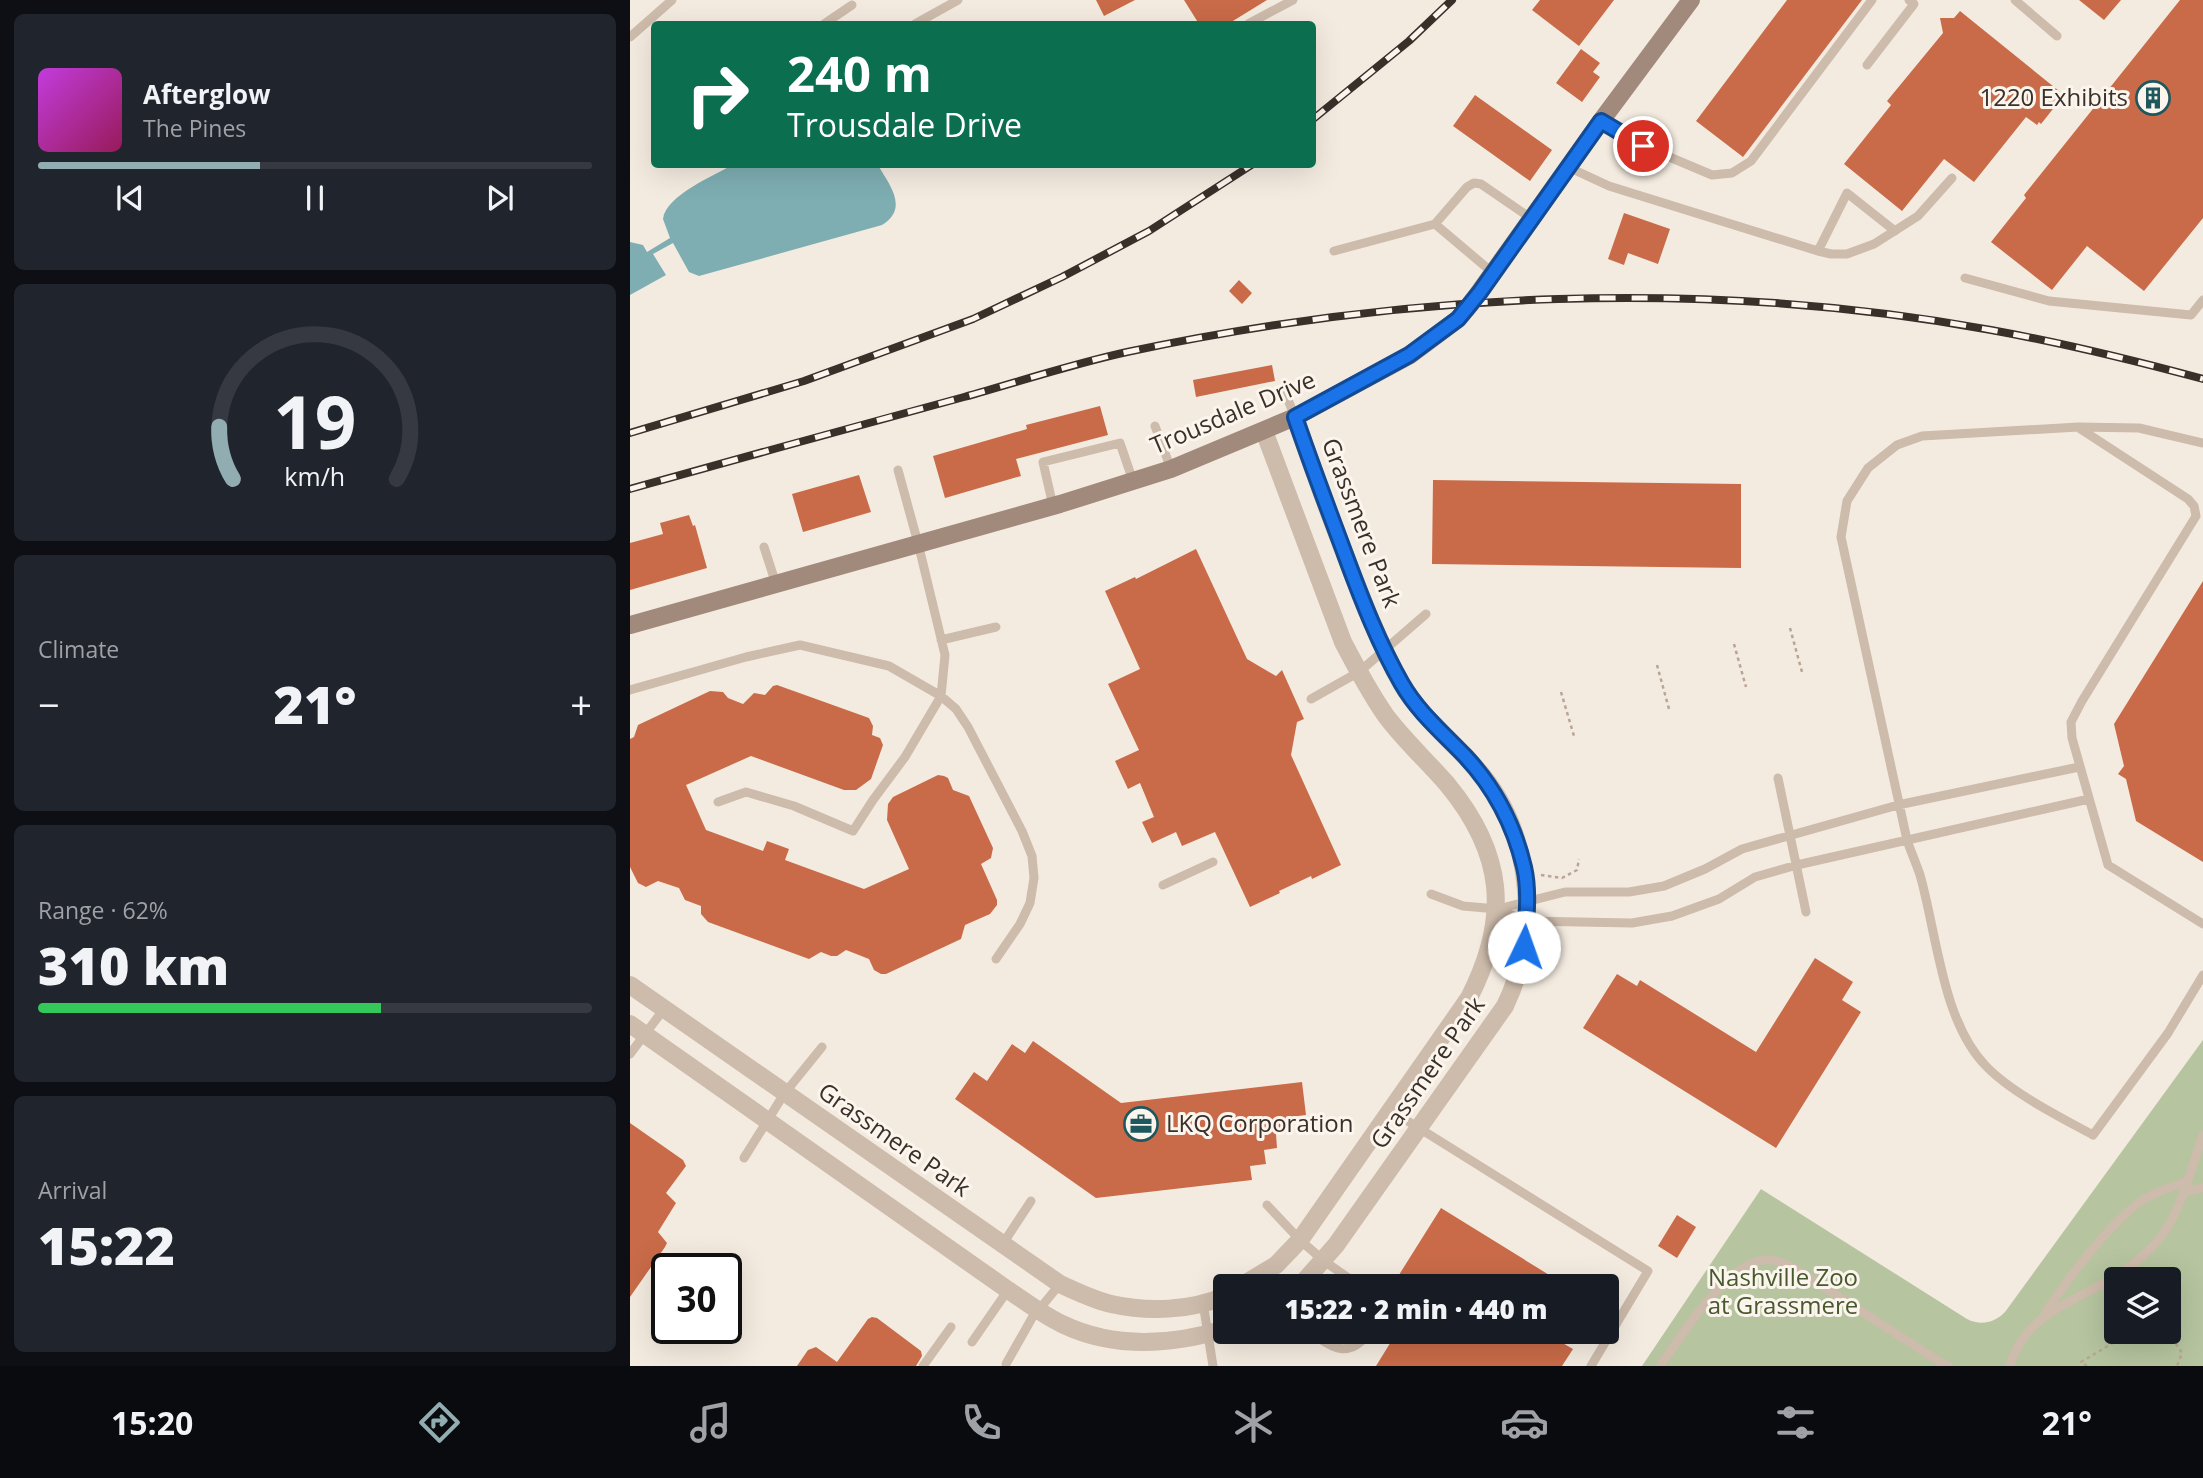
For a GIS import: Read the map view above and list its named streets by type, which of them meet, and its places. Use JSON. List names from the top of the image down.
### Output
{
  "streets": {
    "street": ["Trousdale Drive", "Grassmere Park"]
  },
  "crossings": [
    ["Trousdale Drive", "Grassmere Park"]
  ],
  "parks": ["Nashville Zoo at Grassmere"],
  "places": {
    "building": ["1220 Exhibits"],
    "office": ["LKQ Corporation"]
  },
  "page": {
    "turn": ["240 m", "Trousdale Drive"],
    "song": ["Afterglow", "The Pines"],
    "tile": [
      "Climate",
      ["Range · 62%", "310 km"],
      ["Arrival", "15:22"]
    ],
    "heat": ["−", "21°", "+"],
    "limit": "30",
    "trip": "15:22 · 2 min · 440 m",
    "tabs": ["15:20", "21°"],
    "gauge": ["19", "km/h"]
  }
}
